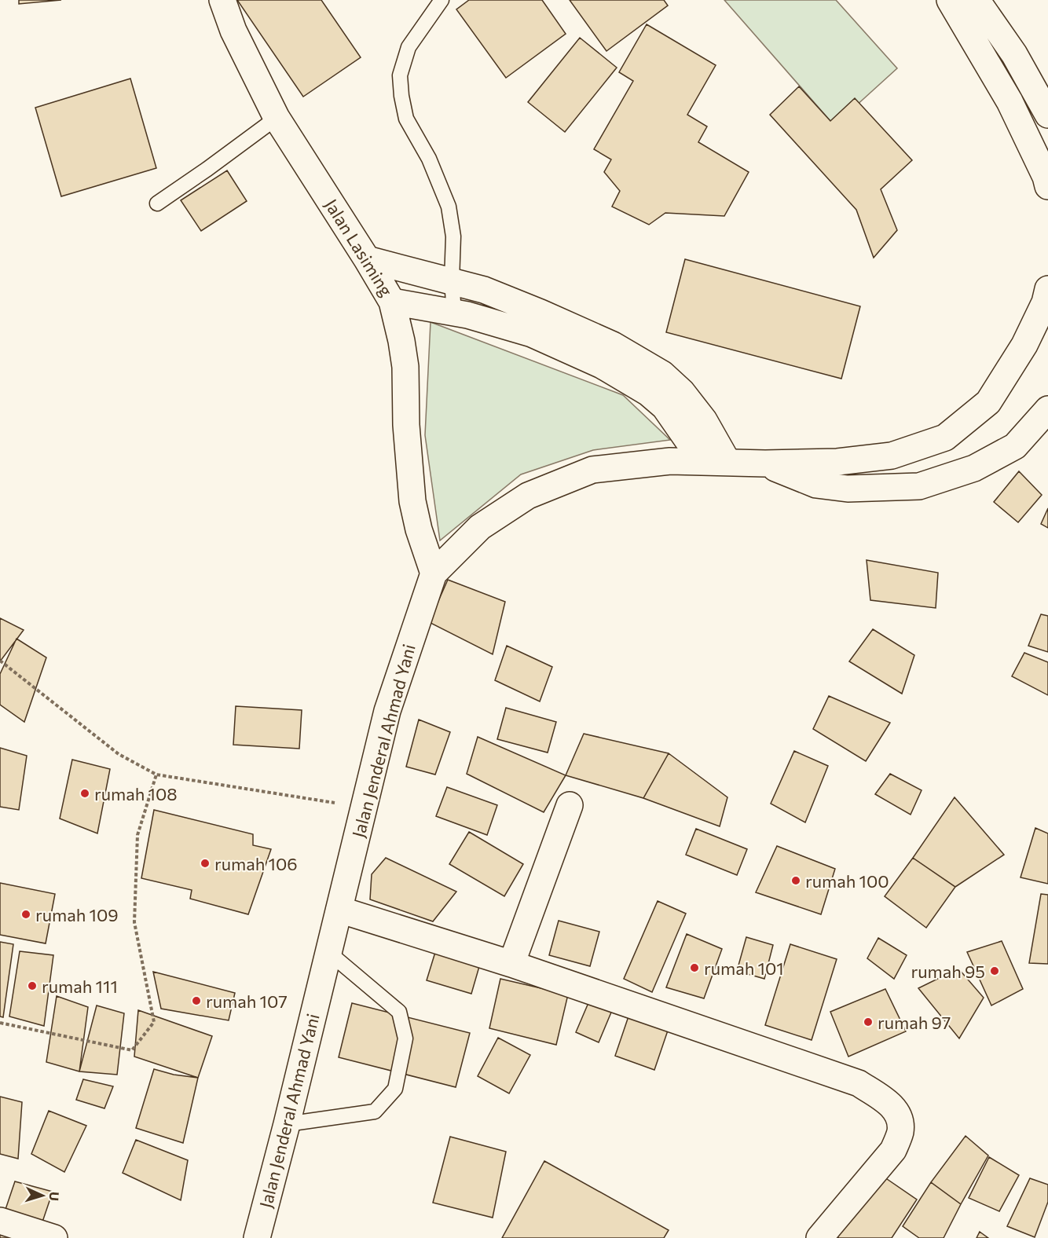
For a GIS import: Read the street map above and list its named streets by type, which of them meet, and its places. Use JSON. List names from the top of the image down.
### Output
{
  "streets": {
    "main road": ["Jalan Lasiming", "Jalan Jenderal Ahmad Yani"]
  },
  "crossings": [
    ["Jalan Lasiming", "Jalan Jenderal Ahmad Yani"]
  ],
  "places": [
    "rumah 108",
    "rumah 106",
    "rumah 100",
    "rumah 109",
    "rumah 101",
    "rumah 95",
    "rumah 111",
    "rumah 107",
    "rumah 97"
  ],
  "north": "right"
}
